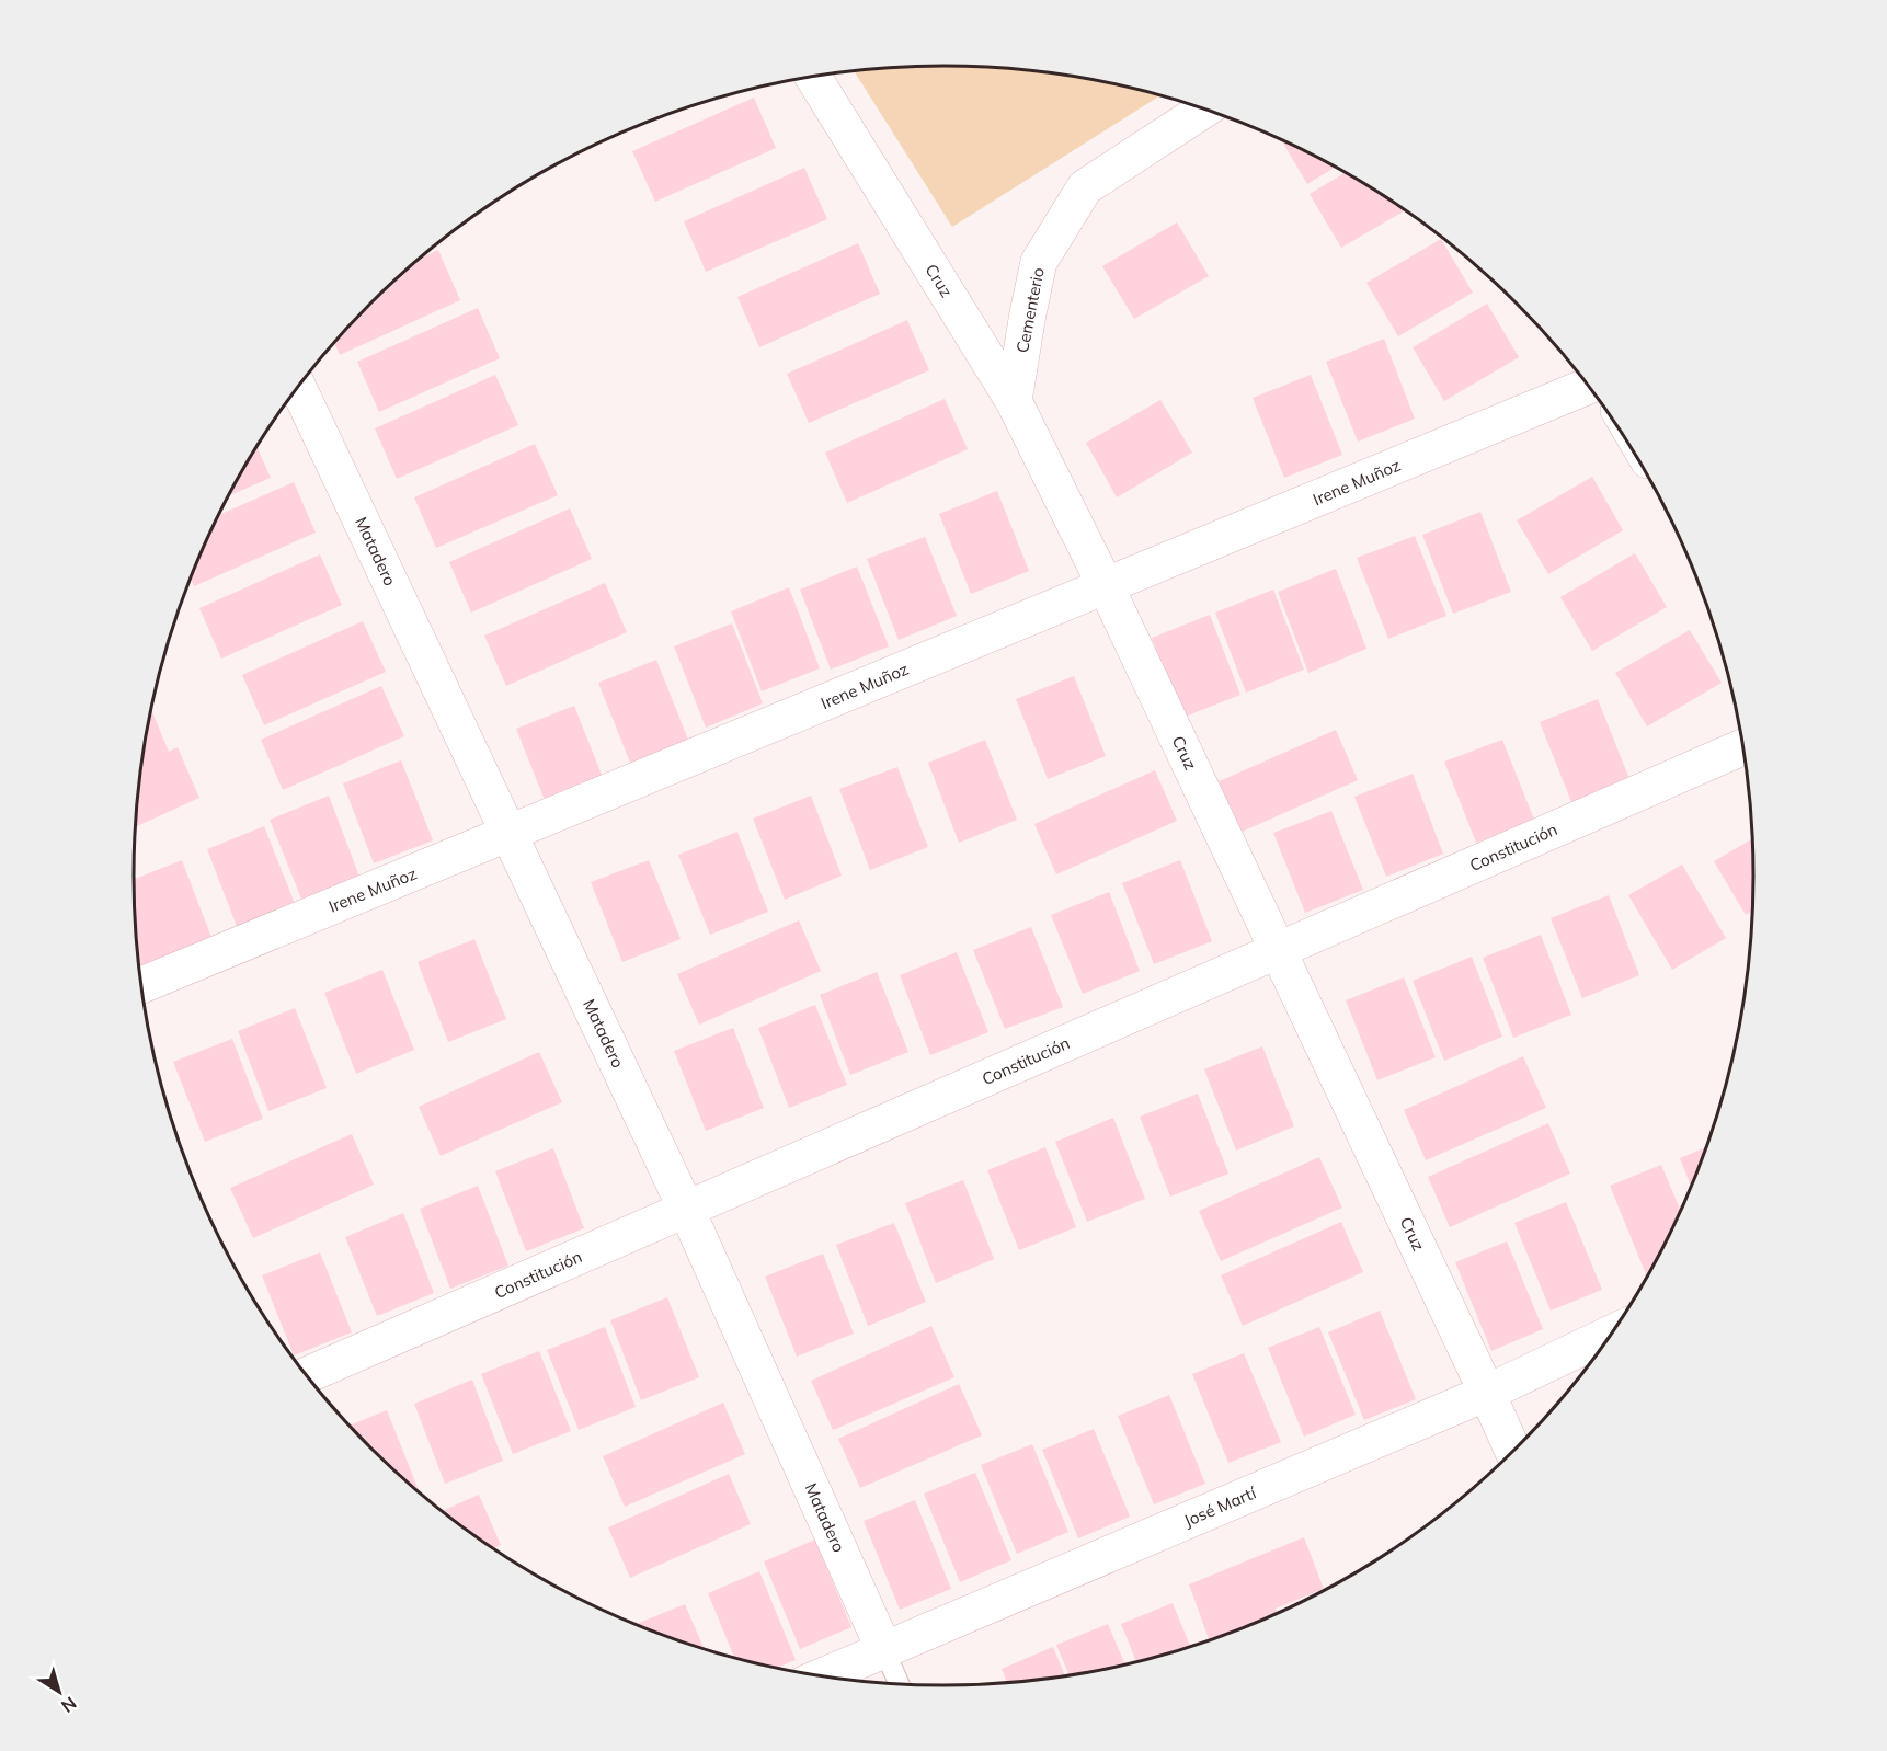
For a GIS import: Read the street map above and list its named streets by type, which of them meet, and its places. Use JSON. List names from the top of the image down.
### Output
{
  "streets": {
    "street": [
      "Cruz",
      "Cementerio",
      "Irene Muñoz",
      "Matadero",
      "Constitución",
      "José Martí"
    ]
  },
  "crossings": [
    ["Cruz", "Cementerio"],
    ["Cruz", "Irene Muñoz"],
    ["Cruz", "Constitución"],
    ["Cruz", "José Martí"],
    ["Irene Muñoz", "Matadero"],
    ["Matadero", "Constitución"],
    ["Matadero", "José Martí"]
  ],
  "north": "bottom right"
}
